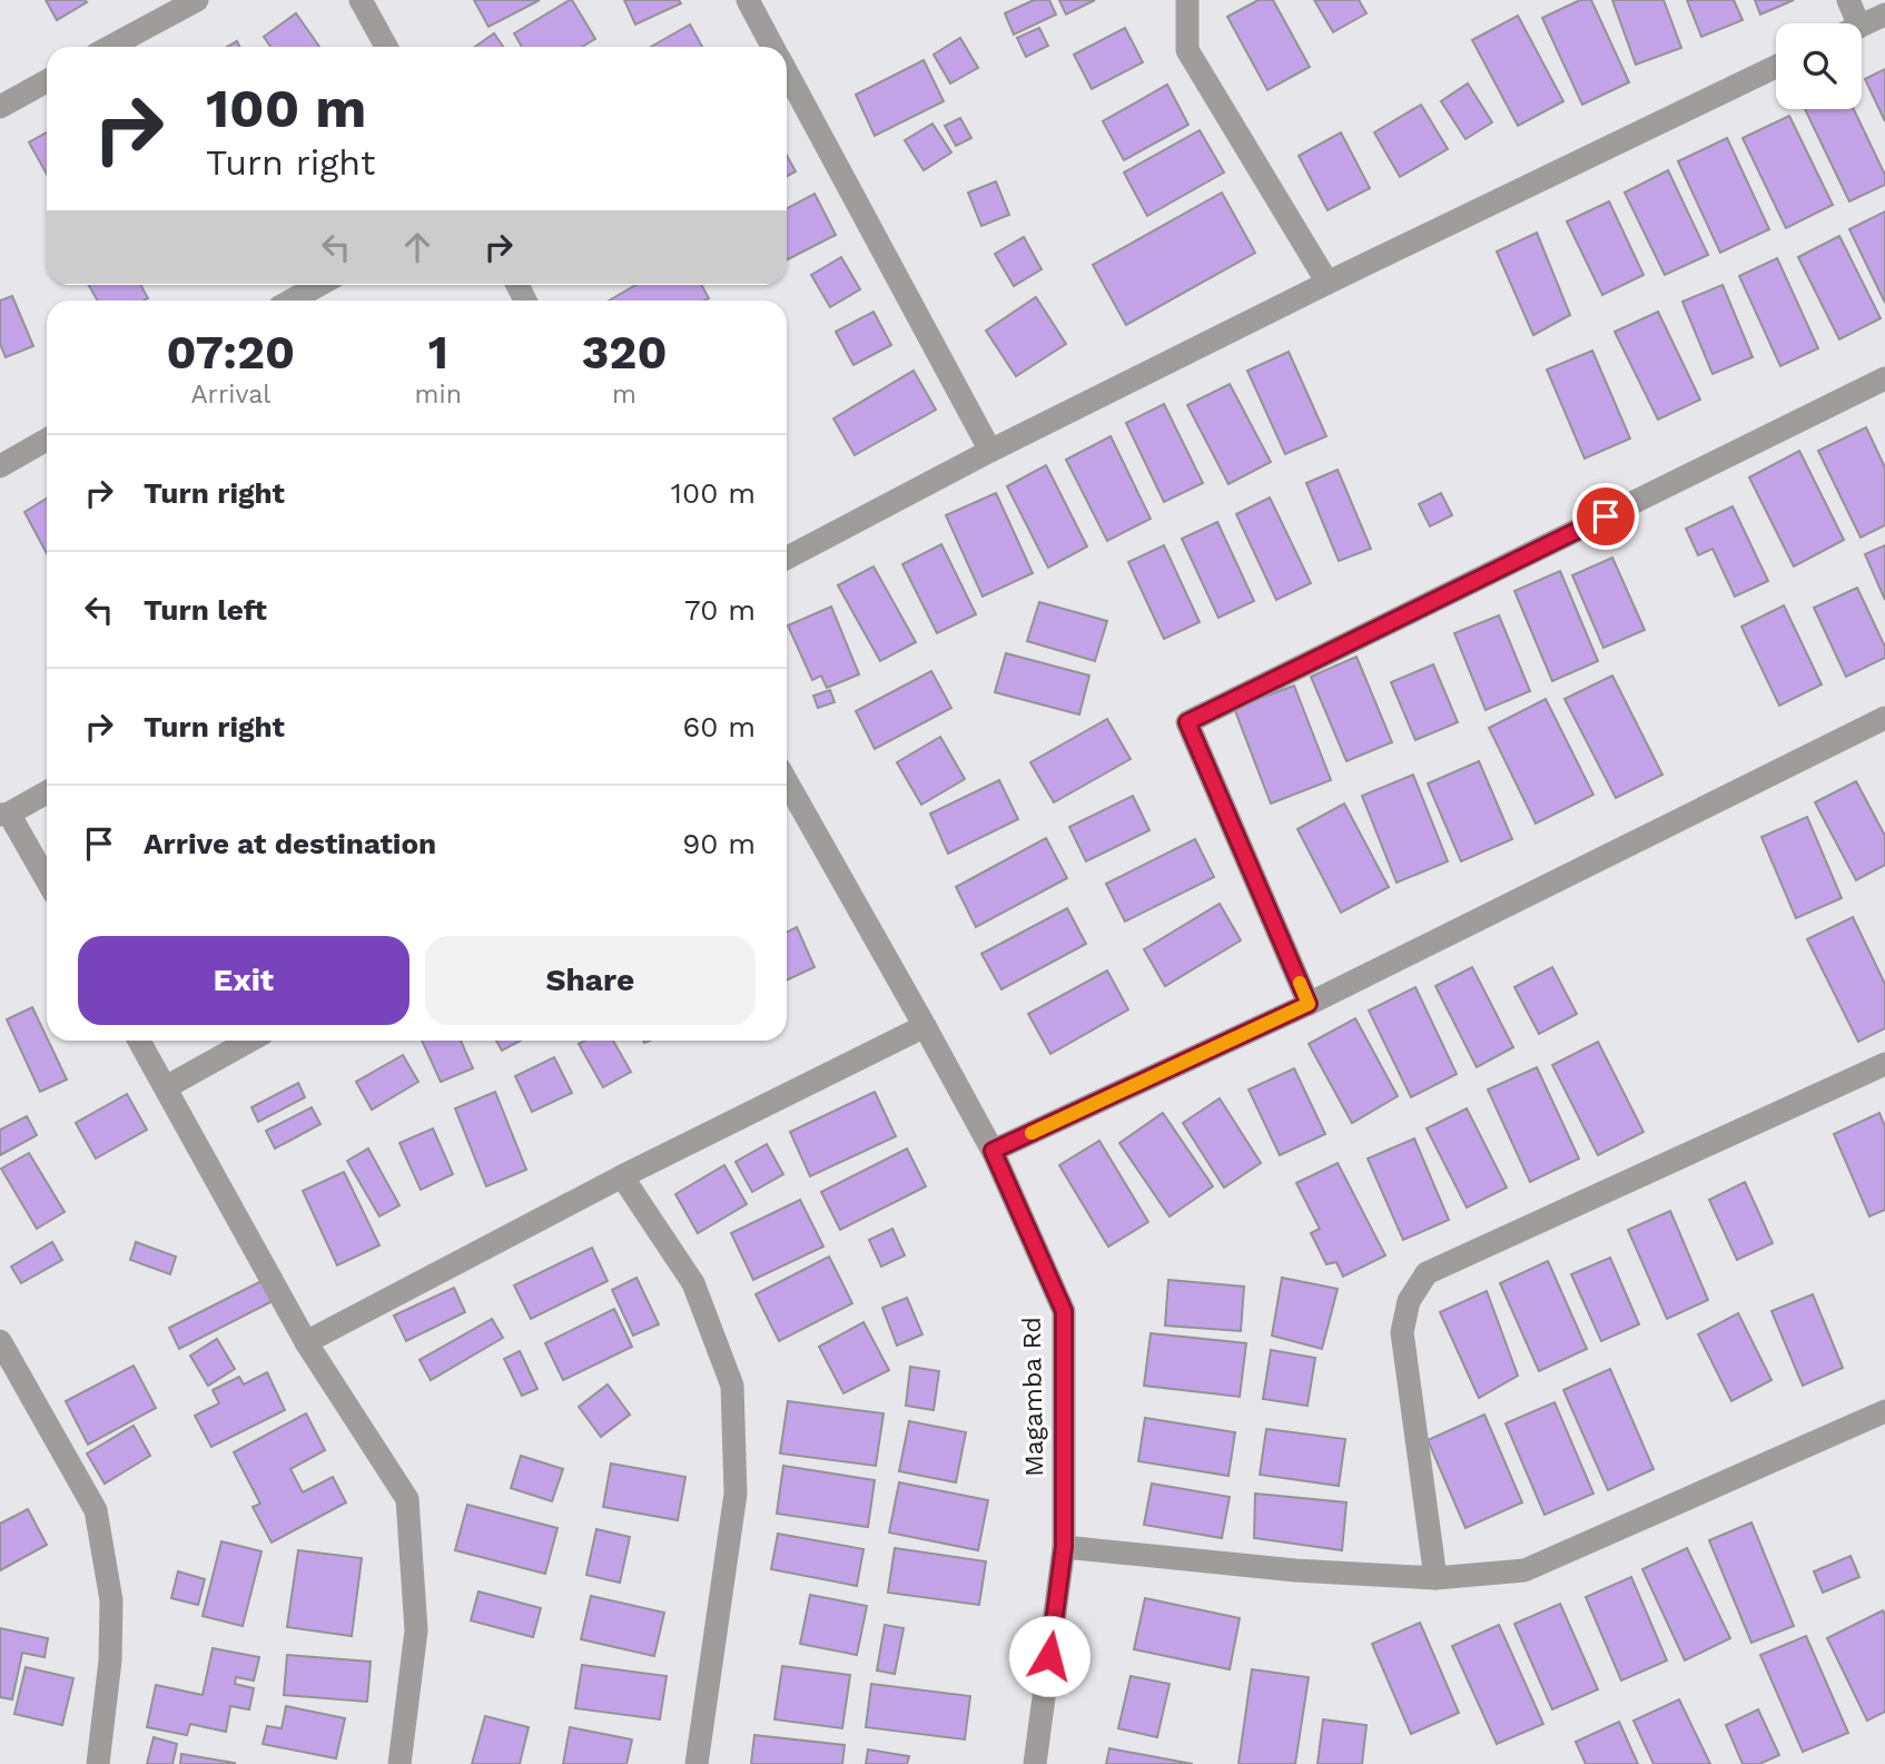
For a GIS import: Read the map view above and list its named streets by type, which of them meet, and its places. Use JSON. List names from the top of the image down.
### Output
{
  "streets": {
    "street": ["Magamba Rd"]
  },
  "page": {
    "turn": ["100 m", "Turn right"],
    "eta": [
      "07:20",
      "Arrival",
      "1",
      "min",
      "320",
      "m"
    ],
    "list": [
      {
        "name": "Turn right",
        "value": "100 m"
      },
      {
        "name": "Turn left",
        "value": "70 m"
      },
      {
        "name": "Turn right",
        "value": "60 m"
      },
      {
        "name": "Arrive at destination",
        "value": "90 m"
      }
    ],
    "buttons": ["Exit", "Share"]
  }
}
